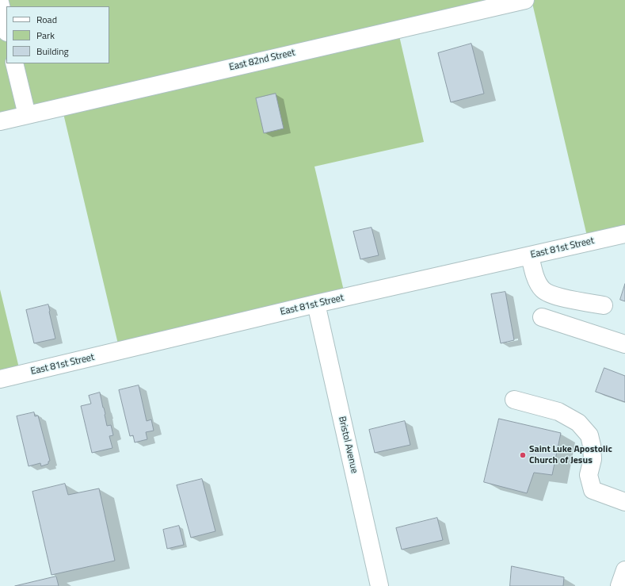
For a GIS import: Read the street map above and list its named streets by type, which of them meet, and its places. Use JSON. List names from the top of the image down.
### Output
{
  "streets": {
    "street": ["East 82nd Street", "East 81st Street", "Bristol Avenue"]
  },
  "crossings": [
    ["East 81st Street", "Bristol Avenue"]
  ],
  "places": ["Saint Luke Apostolic Church of Jesus"],
  "legend": ["Road", "Park", "Building"]
}
